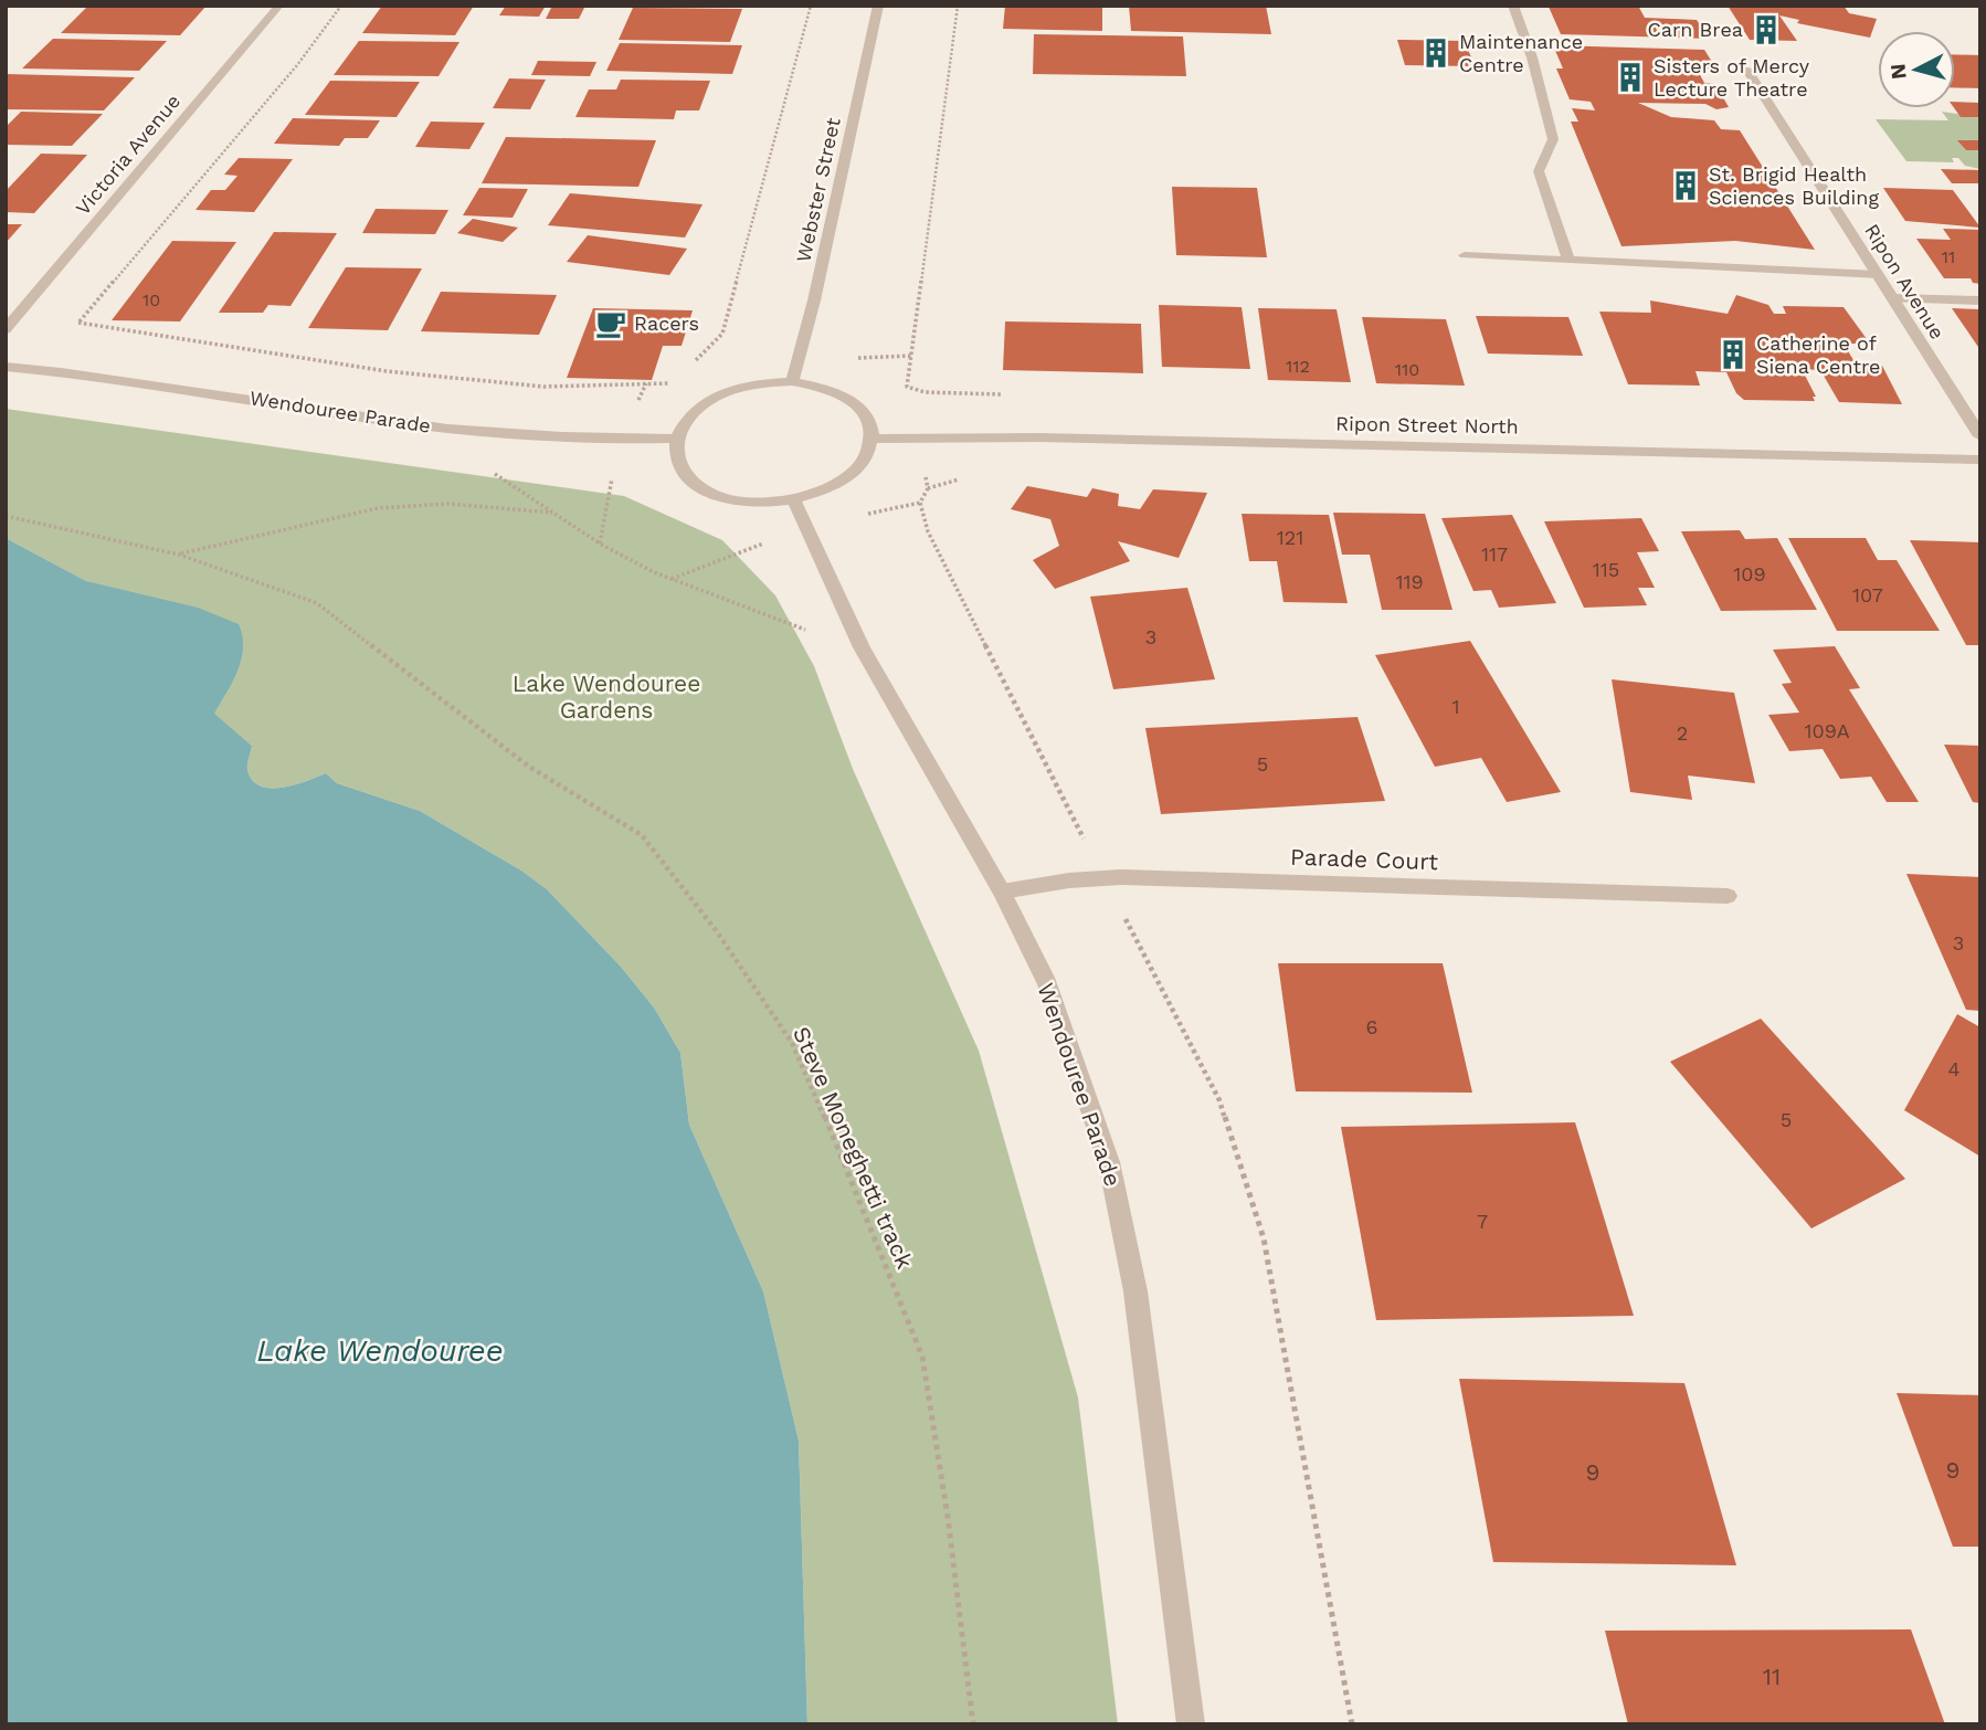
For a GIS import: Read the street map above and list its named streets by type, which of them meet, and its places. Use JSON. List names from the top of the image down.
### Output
{
  "streets": {
    "street": [
      "Victoria Avenue",
      "Webster Street",
      "Ripon Avenue",
      "Wendouree Parade",
      "Ripon Street North",
      "Parade Court"
    ],
    "path": ["Steve Moneghetti track"]
  },
  "crossings": [
    ["Webster Street", "Wendouree Parade"],
    ["Webster Street", "Ripon Street North"],
    ["Wendouree Parade", "Ripon Street North"],
    ["Wendouree Parade", "Parade Court"]
  ],
  "water": ["Lake Wendouree"],
  "parks": ["Lake Wendouree Gardens"],
  "places": {
    "building": [
      "Carn Brea",
      "Maintenance Centre",
      "Sisters of Mercy Lecture Theatre",
      "St. Brigid Health Sciences Building",
      "Catherine of Siena Centre"
    ],
    "cafe": ["Racers"]
  },
  "house_numbers": [
    "11",
    "10",
    "112",
    "110",
    "121",
    "117",
    "115",
    "109",
    "119",
    "107",
    "3",
    "1",
    "109A",
    "2",
    "5",
    "3",
    "6",
    "4",
    "5",
    "7",
    "9",
    "9",
    "11"
  ],
  "north": "left"
}
